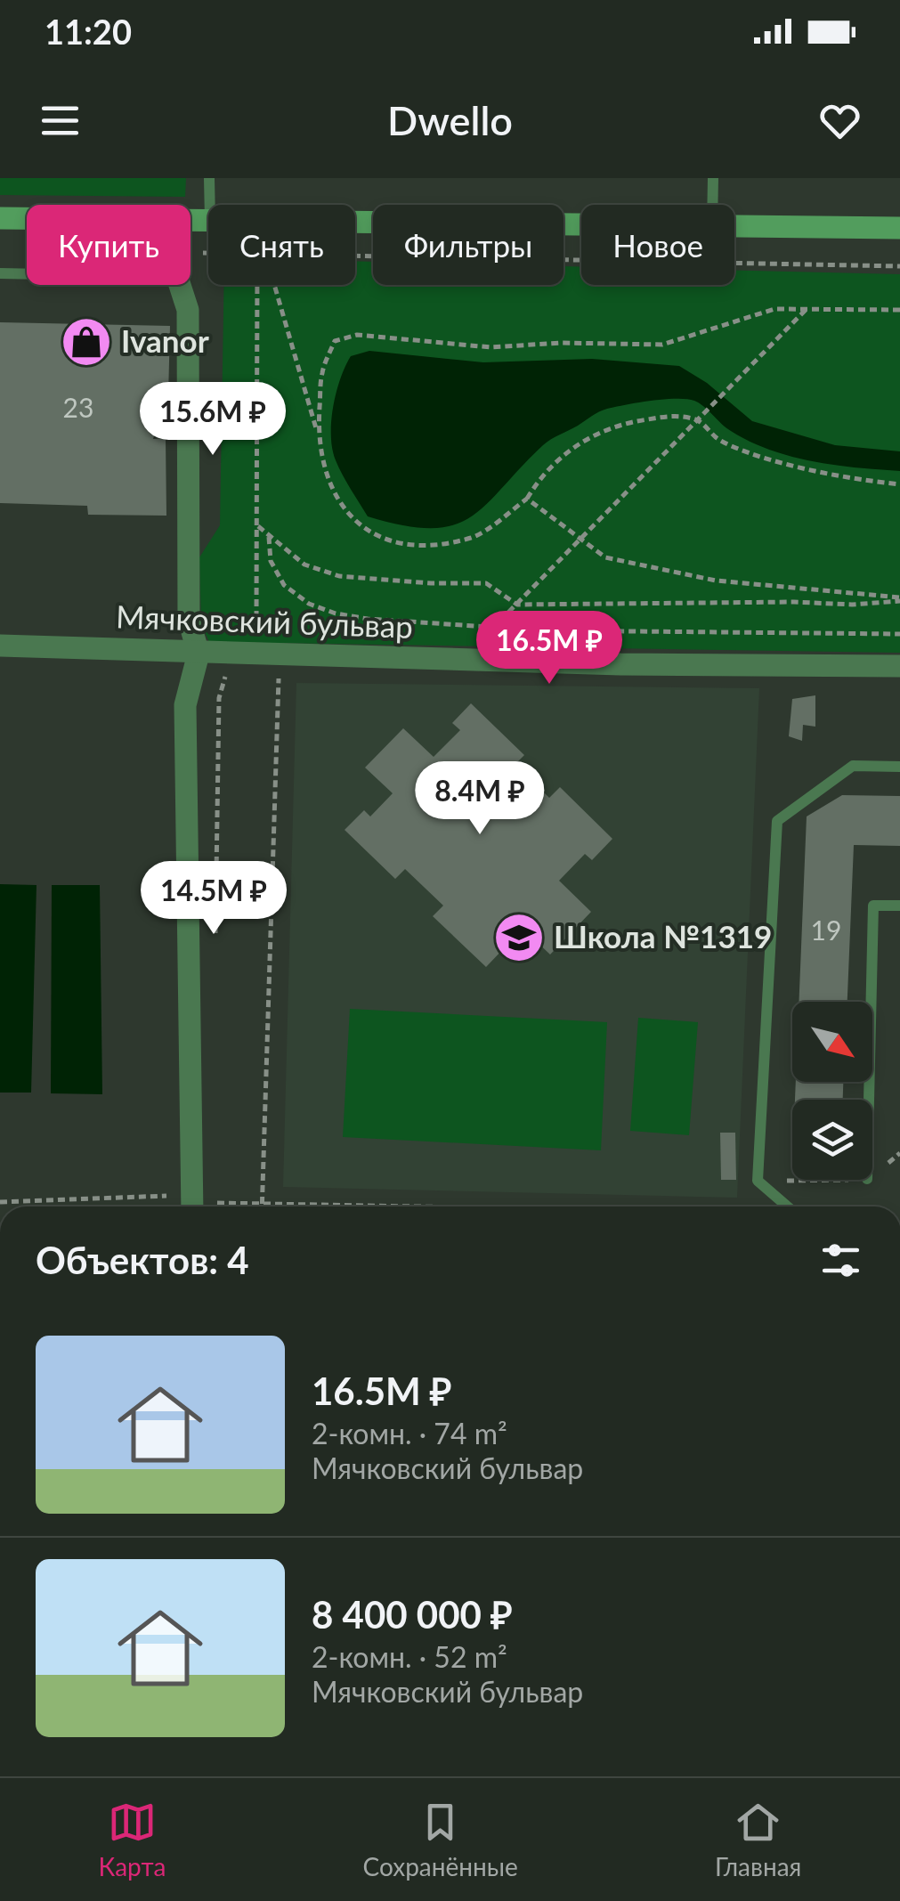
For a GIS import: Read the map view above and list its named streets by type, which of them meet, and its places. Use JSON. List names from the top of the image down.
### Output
{
  "streets": {
    "street": ["Мячковский бульвар"]
  },
  "places": {
    "shop": ["Ivanor"],
    "school or university": ["Школа №1319"]
  },
  "house_numbers": ["23", "19"],
  "north": "bottom right",
  "page": {
    "status": "11:20",
    "header": "Dwello",
    "chip": [
      "Купить",
      "Снять",
      "Фильтры",
      "Новое"
    ],
    "price": [
      "15.6M ₽",
      "16.5M ₽",
      "8.4M ₽",
      "14.5M ₽"
    ],
    "heading": "Объектов: 4",
    "list": [
      {
        "name": "16.5M ₽",
        "note": "2-комн. · 74 m² · Мячковский бульвар"
      },
      {
        "name": "8 400 000 ₽",
        "note": "2-комн. · 52 m² · Мячковский бульвар"
      }
    ],
    "tabs": ["Карта", "Сохранённые", "Главная"]
  }
}
